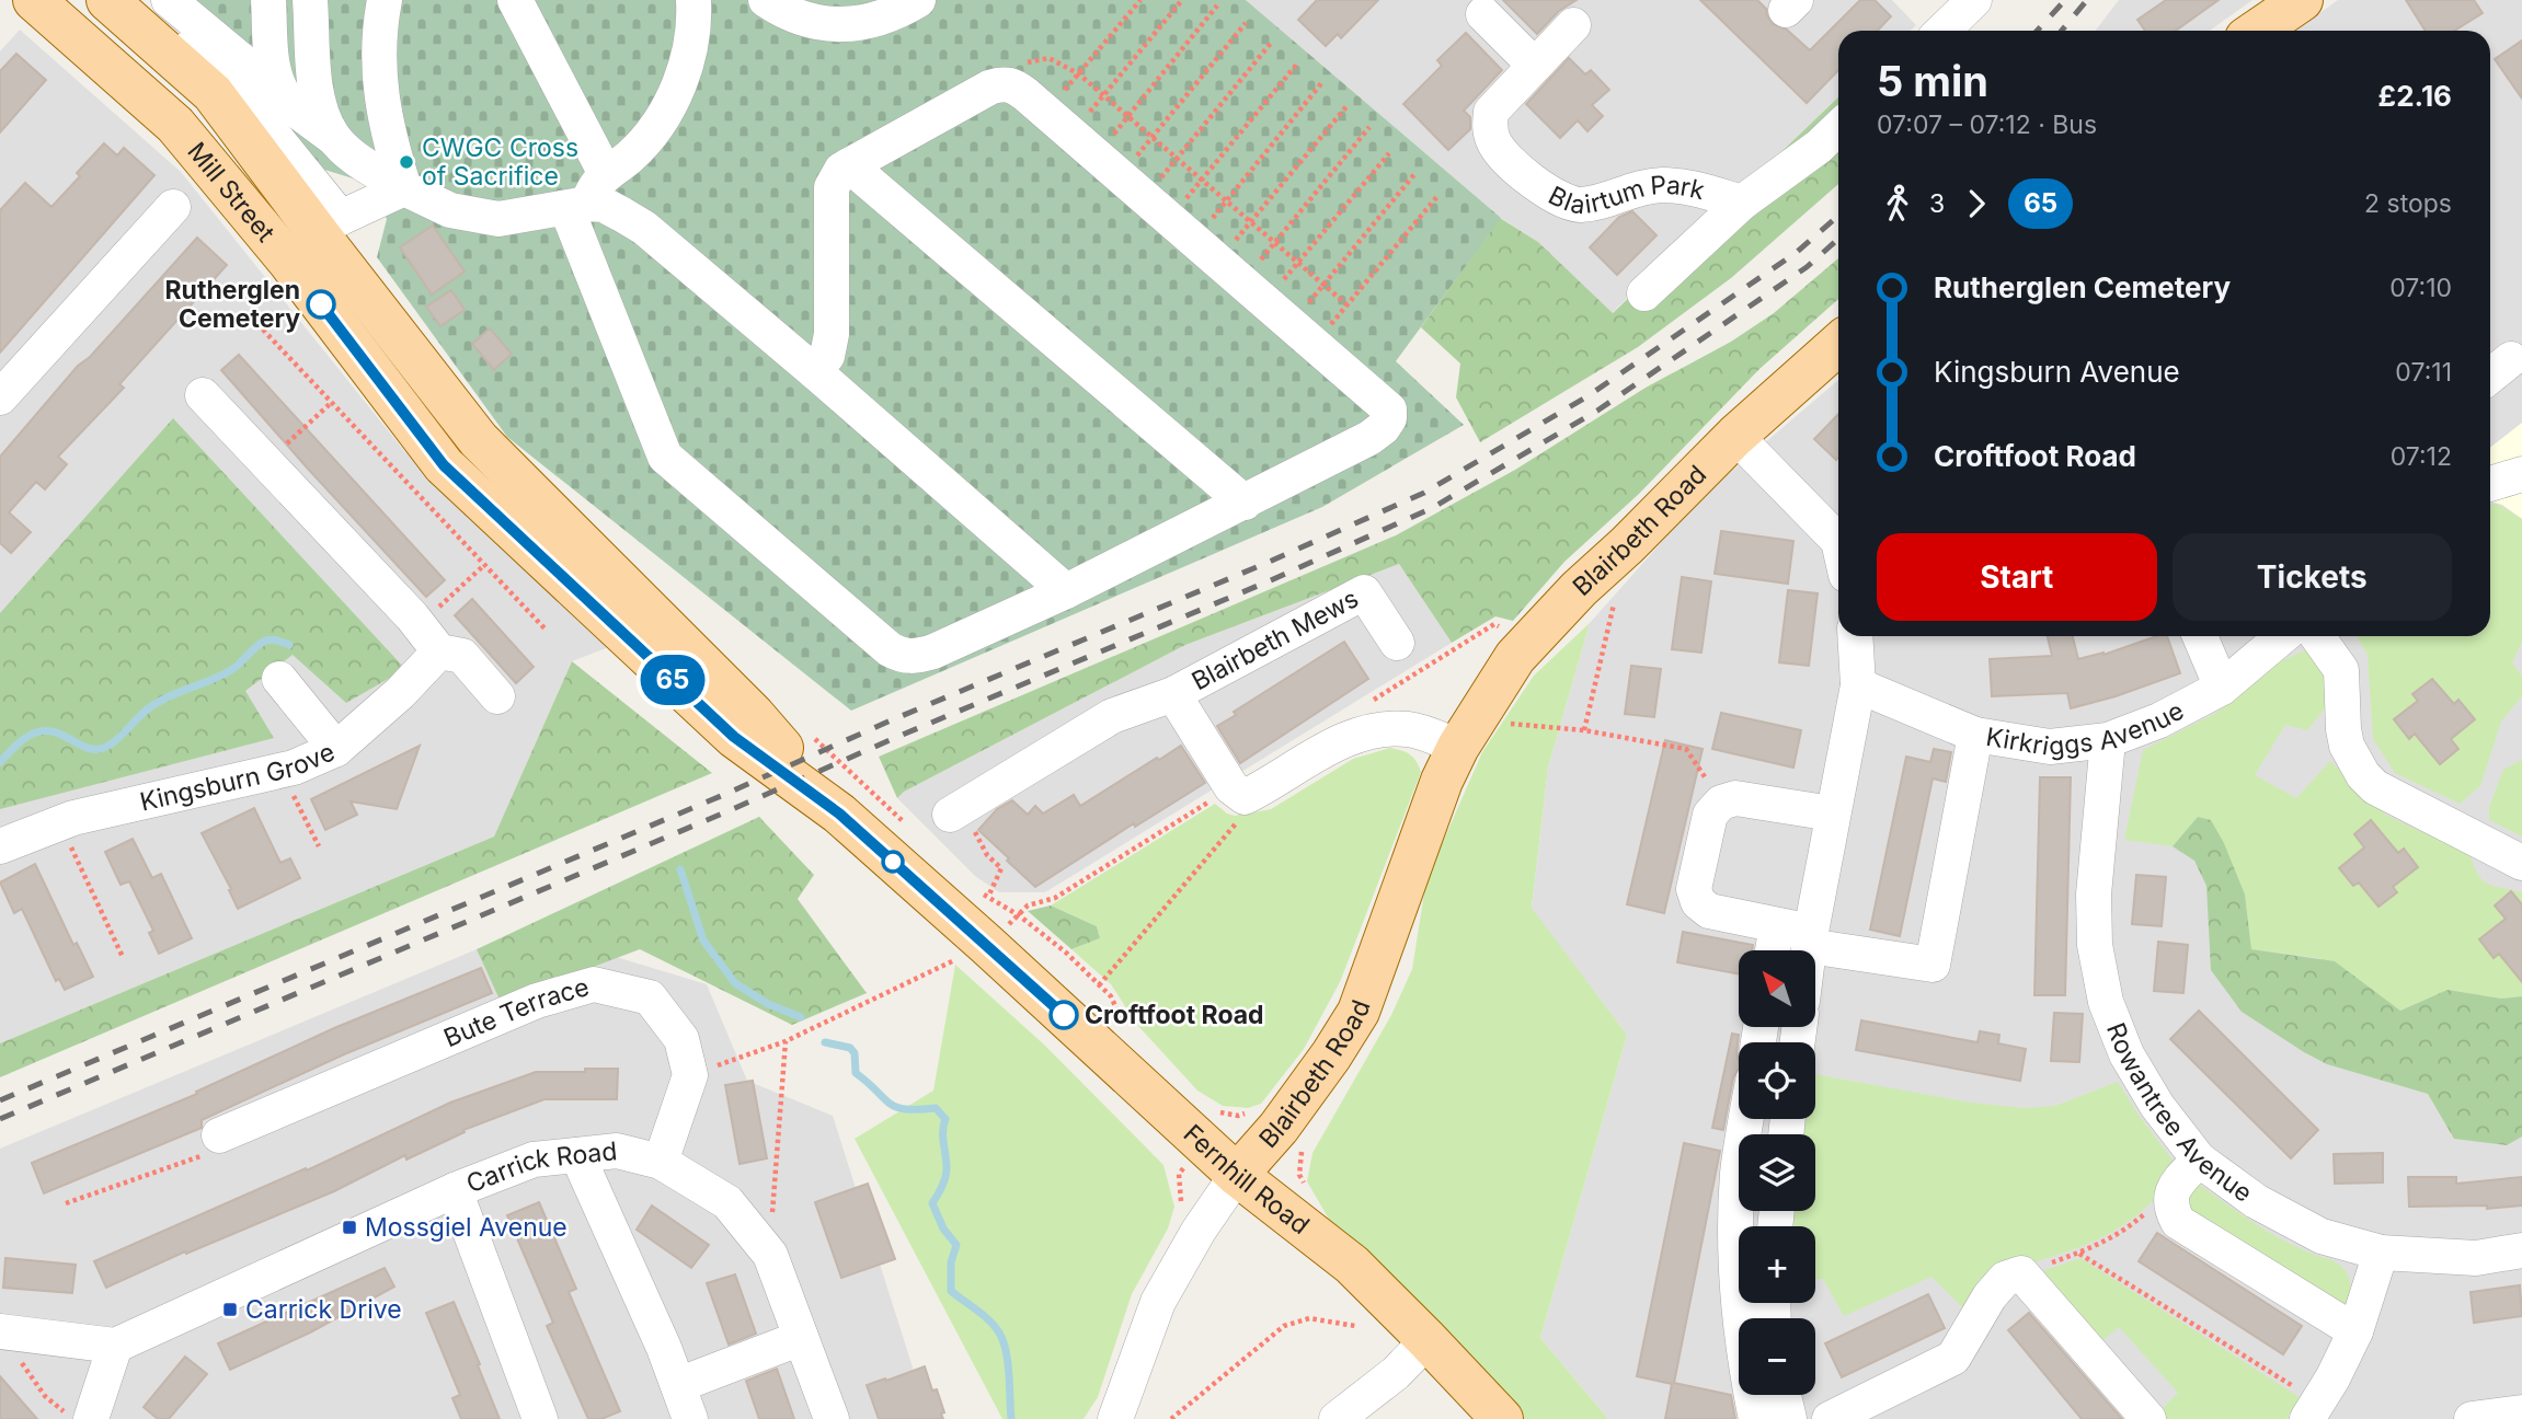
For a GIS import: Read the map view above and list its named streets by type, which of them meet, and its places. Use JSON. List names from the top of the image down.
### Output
{
  "streets": {
    "main road": ["Mill Street", "Blairbeth Road", "Fernhill Road"],
    "street": [
      "Blairtum Park",
      "Blairbeth Mews",
      "Kirkriggs Avenue",
      "Kingsburn Grove",
      "Bute Terrace",
      "Rowantree Avenue",
      "Carrick Road"
    ]
  },
  "crossings": [
    ["Mill Street", "Fernhill Road"],
    ["Blairbeth Road", "Fernhill Road"],
    ["Kirkriggs Avenue", "Rowantree Avenue"]
  ],
  "places": {
    "other": ["CWGC Cross of Sacrifice", "Rutherglen Cemetery", "Croftfoot Road"],
    "transit": ["Mossgiel Avenue", "Carrick Drive"]
  },
  "lines": ["bus line 65"],
  "north": "top left",
  "page": {
    "on_map": "65",
    "heading": ["5 min", "07:07 – 07:12 · Bus", "£2.16"],
    "legs": ["3", "65", "2 stops"],
    "list": [
      {
        "name": "Rutherglen Cemetery",
        "value": "07:10"
      },
      {
        "name": "Kingsburn Avenue",
        "value": "07:11"
      },
      {
        "name": "Croftfoot Road",
        "value": "07:12"
      }
    ],
    "buttons": ["Start", "Tickets"],
    "map_buttons": ["+", "−"]
  }
}
